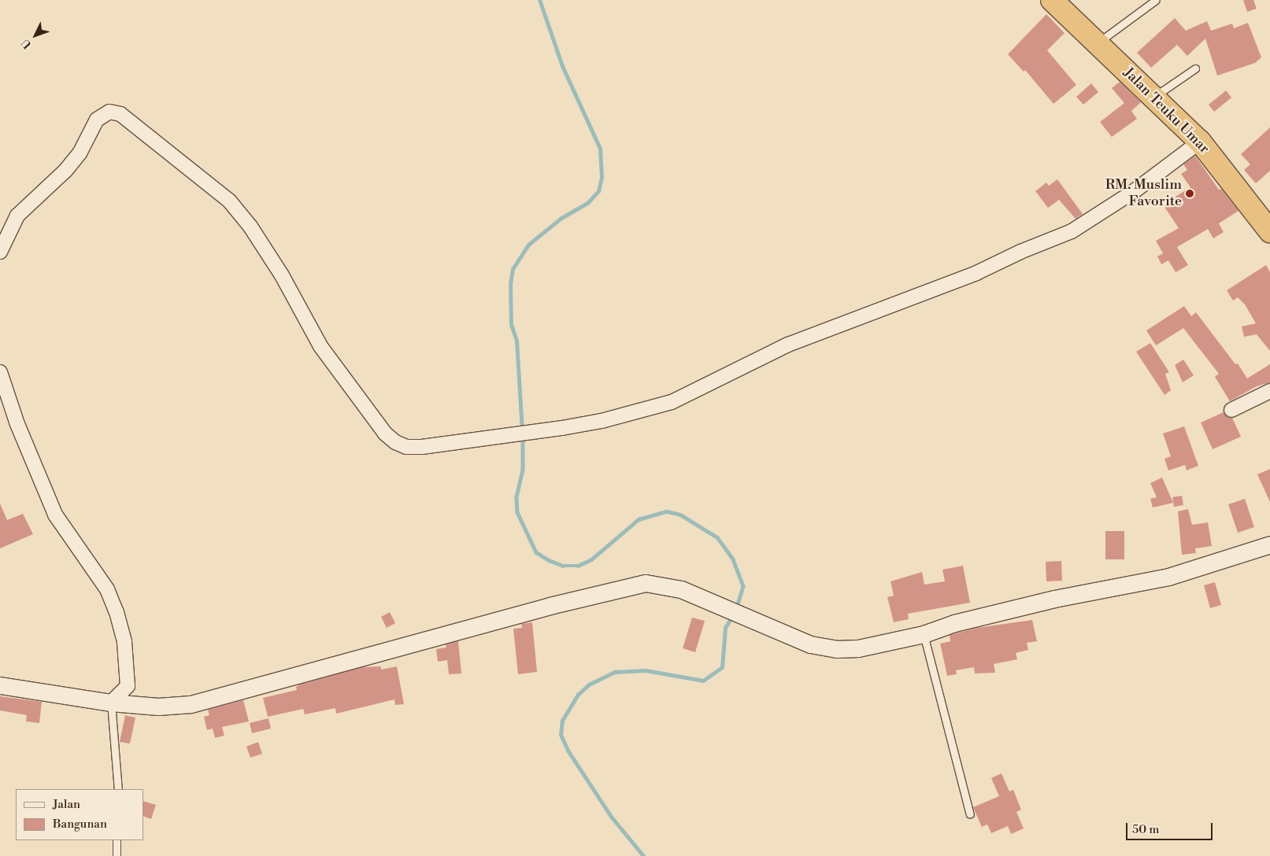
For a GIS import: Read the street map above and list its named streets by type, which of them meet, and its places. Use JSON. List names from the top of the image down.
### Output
{
  "streets": {
    "highway": ["Jalan Teuku Umar"]
  },
  "places": ["RM. Muslim Favorite"],
  "legend": ["Jalan", "Bangunan"],
  "scale_bar": "50 m",
  "north": "bottom left"
}
